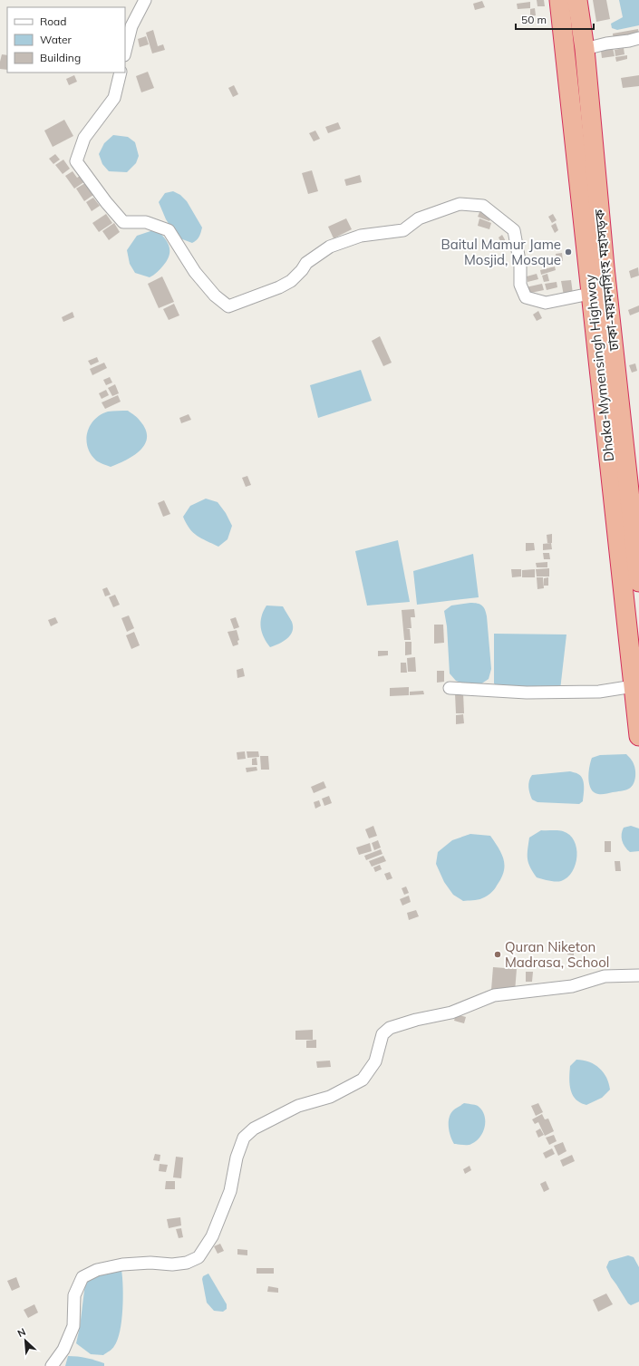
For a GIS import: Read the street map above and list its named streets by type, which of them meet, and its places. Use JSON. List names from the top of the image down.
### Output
{
  "streets": {
    "highway": ["ঢাকা-ময়মনসিংহ মহাসড়ক", "Dhaka-Mymensingh Highway"]
  },
  "places": ["Baitul Mamur Jame Mosjid, Mosque", "Quran Niketon Madrasa, School"],
  "legend": ["Road", "Water", "Building"],
  "scale_bar": "50 m",
  "north": "top left"
}
